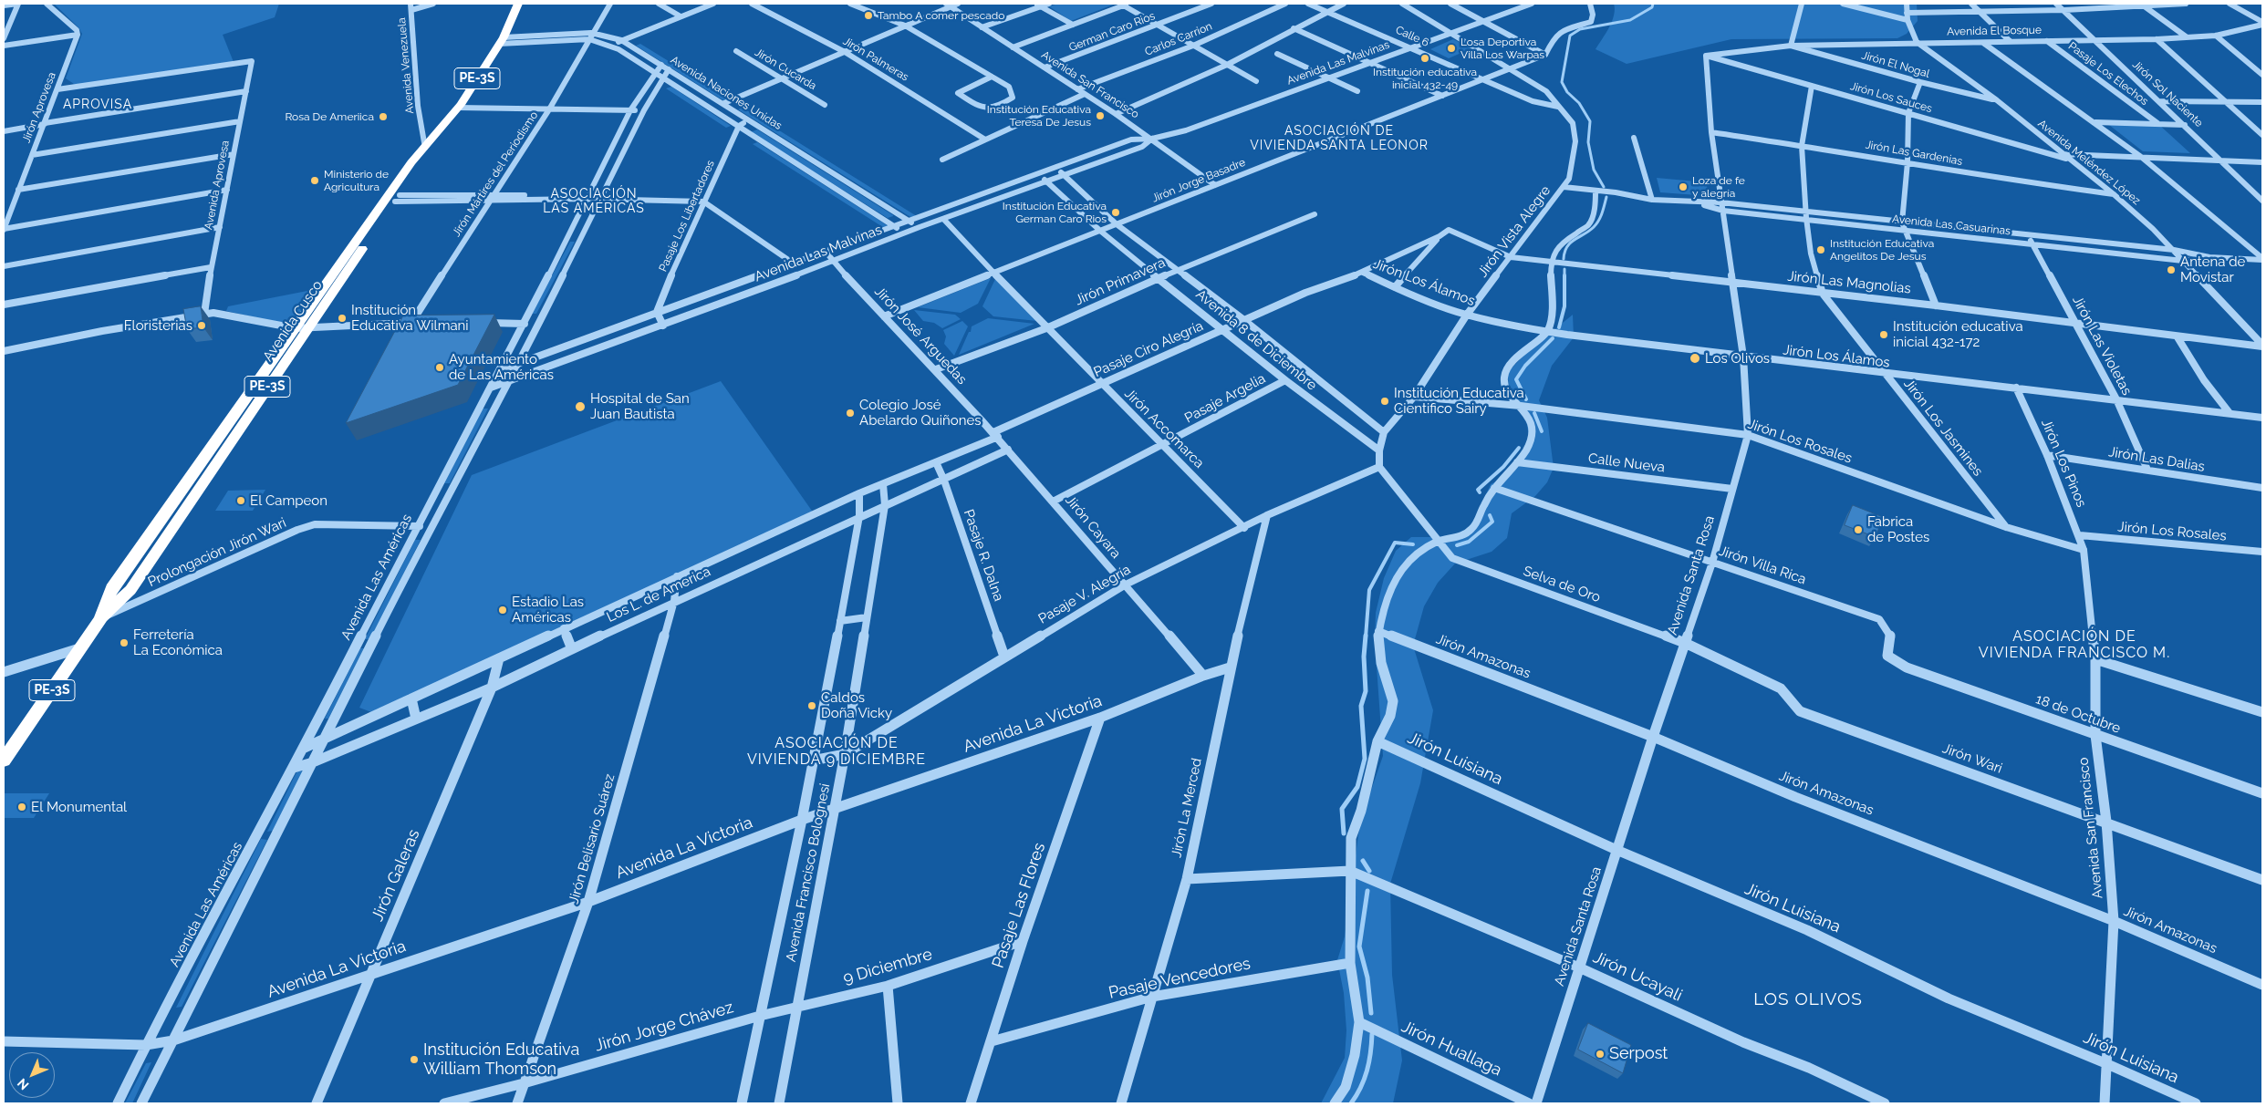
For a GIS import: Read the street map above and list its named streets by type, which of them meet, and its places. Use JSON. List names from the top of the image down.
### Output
{
  "streets": {
    "highway": ["PE-3S", "Avenida Cusco"],
    "street": [
      "Avenida El Bosque",
      "German Caro Rios",
      "Calle 6",
      "Carlos Carrion",
      "Jirón Palmeras",
      "Avenida Las Malvinas",
      "Jirón El Nogal",
      "Avenida Venezuela",
      "Jirón Cucarda",
      "Pasaje Los Elechos",
      "Avenida San Francisco",
      "Avenida Naciones Unidas",
      "Jirón Sol Naciente",
      "Jirón Los Sauces",
      "Jirón Aprovesa",
      "Jirón Las Gardenias",
      "Avenida Meléndez López",
      "Jirón Mártires del Periodismo",
      "Jirón Jorge Basadre",
      "Avenida Aprovesa",
      "Pasaje Los Libertadores",
      "Avenida Las Casuarinas",
      "Jirón Vista Alegre",
      "Jirón Primavera",
      "Jirón Los Álamos",
      "Jirón Las Magnolias",
      "Jirón José Arguedas",
      "Avenida 8 de Diciembre",
      "Jirón Las Violetas",
      "Pasaje Ciro Alegría",
      "Pasaje Argelia",
      "Jirón Los Jasmines",
      "Jirón Accomarca",
      "Jirón Los Rosales",
      "Jirón Las Dalias",
      "Calle Nueva",
      "Jirón Los Pinos",
      "Jirón Cayara",
      "Prolongación Jirón Wari",
      "Pasaje R. Dalna",
      "Jirón Villa Rica",
      "Avenida Santa Rosa",
      "Avenida Las Américas",
      "Selva de Oro",
      "Los L. de America",
      "Pasaje V. Alegría",
      "Jirón Amazonas",
      "18 de Octubre",
      "Avenida La Victoria",
      "Jirón Luisiana",
      "Jirón Wari",
      "Jirón La Merced",
      "Jirón Belisario Suárez",
      "Avenida Francisco Bolognesi",
      "Jirón Galeras",
      "Pasaje Las Flores",
      "9 Diciembre",
      "Jirón Ucayali",
      "Pasaje Vencedores",
      "Jirón Jorge Chávez",
      "Jirón Huallaga"
    ]
  },
  "crossings": [
    ["Avenida El Bosque", "Jirón El Nogal"],
    ["Avenida El Bosque", "Pasaje Los Elechos"],
    ["Avenida El Bosque", "Jirón Sol Naciente"],
    ["Avenida El Bosque", "Jirón Los Sauces"],
    ["Avenida El Bosque", "Avenida Meléndez López"],
    ["Avenida El Bosque", "Avenida Santa Rosa"],
    ["German Caro Rios", "Avenida San Francisco"],
    ["Calle 6", "Avenida Las Malvinas"],
    ["Calle 6", "Jirón Jorge Basadre"],
    ["Calle 6", "Jirón Vista Alegre"],
    ["Carlos Carrion", "Avenida San Francisco"],
    ["Avenida Las Malvinas", "Avenida San Francisco"],
    ["Avenida Las Malvinas", "Avenida Naciones Unidas"],
    ["Avenida Las Malvinas", "Pasaje Los Libertadores"],
    ["Avenida Las Malvinas", "Jirón José Arguedas"],
    ["Avenida Las Malvinas", "Avenida 8 de Diciembre"],
    ["Avenida Las Malvinas", "Jirón Accomarca"],
    ["Avenida Las Malvinas", "Avenida Las Américas"],
    ["Jirón El Nogal", "Avenida Meléndez López"],
    ["Avenida Venezuela", "Avenida Cusco"],
    ["Avenida San Francisco", "Jirón Jorge Basadre"],
    ["Avenida San Francisco", "Jirón Los Rosales"],
    ["Avenida San Francisco", "Jirón Los Pinos"],
    ["Avenida San Francisco", "Jirón Amazonas"],
    ["Avenida San Francisco", "18 de Octubre"],
    ["Avenida San Francisco", "Jirón Luisiana"],
    ["Avenida San Francisco", "Jirón Wari"],
    ["Avenida Naciones Unidas", "Jirón Mártires del Periodismo"],
    ["Avenida Naciones Unidas", "Pasaje Los Libertadores"],
    ["Avenida Naciones Unidas", "Avenida Cusco"],
    ["Avenida Naciones Unidas", "Avenida Las Américas"],
    ["Jirón Los Sauces", "Avenida Meléndez López"],
    ["Jirón Los Sauces", "Jirón Los Jasmines"],
    ["Jirón Los Sauces", "Avenida Santa Rosa"],
    ["Jirón Aprovesa", "Avenida Aprovesa"],
    ["Jirón Las Gardenias", "Avenida Meléndez López"],
    ["Jirón Las Gardenias", "Jirón Los Jasmines"],
    ["Jirón Las Gardenias", "Avenida Santa Rosa"],
    ["Avenida Meléndez López", "Avenida Las Casuarinas"],
    ["Avenida Meléndez López", "Jirón Las Magnolias"],
    ["Jirón Jorge Basadre", "Jirón José Arguedas"],
    ["Jirón Jorge Basadre", "Avenida 8 de Diciembre"],
    ["Jirón Jorge Basadre", "Jirón Accomarca"],
    ["Avenida Las Casuarinas", "Jirón Vista Alegre"],
    ["Avenida Las Casuarinas", "Jirón Las Violetas"],
    ["Avenida Las Casuarinas", "Jirón Los Jasmines"],
    ["Avenida Las Casuarinas", "Avenida Santa Rosa"],
    ["Jirón Vista Alegre", "Jirón Los Álamos"],
    ["Jirón Vista Alegre", "Jirón Las Magnolias"],
    ["Jirón Vista Alegre", "Avenida 8 de Diciembre"],
    ["Jirón Vista Alegre", "Jirón Los Rosales"],
    ["Jirón Primavera", "Jirón José Arguedas"],
    ["Jirón Primavera", "Avenida 8 de Diciembre"],
    ["Jirón Primavera", "Jirón Accomarca"],
    ["Jirón Los Álamos", "Jirón Las Violetas"],
    ["Jirón Los Álamos", "Pasaje Ciro Alegría"],
    ["Jirón Los Álamos", "Jirón Los Jasmines"],
    ["Jirón Los Álamos", "Jirón Los Pinos"],
    ["Jirón Los Álamos", "Avenida Santa Rosa"],
    ["Jirón Las Magnolias", "Jirón Las Violetas"],
    ["Jirón Las Magnolias", "Pasaje Ciro Alegría"],
    ["Jirón Las Magnolias", "Jirón Los Jasmines"],
    ["Jirón Las Magnolias", "Avenida Santa Rosa"],
    ["Avenida Cusco", "Prolongación Jirón Wari"],
    ["Jirón José Arguedas", "Pasaje Ciro Alegría"],
    ["Jirón José Arguedas", "Jirón Cayara"],
    ["Jirón José Arguedas", "Los L. de America"],
    ["Avenida 8 de Diciembre", "Pasaje Ciro Alegría"],
    ["Avenida 8 de Diciembre", "Pasaje Argelia"],
    ["Jirón Las Violetas", "Jirón Las Dalias"],
    ["Pasaje Ciro Alegría", "Jirón Accomarca"],
    ["Pasaje Ciro Alegría", "Jirón Cayara"],
    ["Pasaje Ciro Alegría", "Los L. de America"],
    ["Pasaje Argelia", "Jirón Accomarca"],
    ["Pasaje Argelia", "Jirón Cayara"],
    ["Jirón Los Jasmines", "Jirón Los Rosales"],
    ["Jirón Accomarca", "Pasaje V. Alegría"],
    ["Jirón Los Rosales", "Jirón Los Pinos"],
    ["Jirón Los Rosales", "Avenida Santa Rosa"],
    ["Jirón Las Dalias", "Jirón Los Pinos"],
    ["Calle Nueva", "Avenida Santa Rosa"],
    ["Jirón Cayara", "Los L. de America"],
    ["Jirón Cayara", "Pasaje V. Alegría"],
    ["Jirón Cayara", "Avenida La Victoria"],
    ["Prolongación Jirón Wari", "Avenida Las Américas"],
    ["Pasaje R. Dalna", "Los L. de America"],
    ["Pasaje R. Dalna", "Pasaje V. Alegría"],
    ["Jirón Villa Rica", "Avenida Santa Rosa"],
    ["Jirón Villa Rica", "18 de Octubre"],
    ["Avenida Santa Rosa", "Selva de Oro"],
    ["Avenida Santa Rosa", "Jirón Amazonas"],
    ["Avenida Santa Rosa", "Jirón Luisiana"],
    ["Avenida Santa Rosa", "Jirón Wari"],
    ["Avenida Santa Rosa", "Jirón Ucayali"],
    ["Avenida Las Américas", "Los L. de America"],
    ["Avenida Las Américas", "Avenida La Victoria"],
    ["Selva de Oro", "Jirón Wari"],
    ["Los L. de America", "Jirón Belisario Suárez"],
    ["Los L. de America", "Avenida Francisco Bolognesi"],
    ["Los L. de America", "Jirón Galeras"],
    ["Pasaje V. Alegría", "Jirón La Merced"],
    ["Pasaje V. Alegría", "Avenida Francisco Bolognesi"],
    ["Avenida La Victoria", "Jirón La Merced"],
    ["Avenida La Victoria", "Jirón Belisario Suárez"],
    ["Avenida La Victoria", "Avenida Francisco Bolognesi"],
    ["Avenida La Victoria", "Jirón Galeras"],
    ["Avenida La Victoria", "Pasaje Las Flores"],
    ["Jirón La Merced", "Pasaje Vencedores"],
    ["Jirón Belisario Suárez", "Jirón Jorge Chávez"],
    ["Avenida Francisco Bolognesi", "9 Diciembre"],
    ["Avenida Francisco Bolognesi", "Jirón Jorge Chávez"],
    ["Pasaje Las Flores", "9 Diciembre"],
    ["Pasaje Las Flores", "Pasaje Vencedores"],
    ["9 Diciembre", "Jirón Jorge Chávez"]
  ],
  "districts": [
    "APROVISA",
    "ASOCIACIÓN DE VIVIENDA SANTA LEONOR",
    "ASOCIACIÓN LAS AMÉRICAS",
    "ASOCIACIÓN DE VIVIENDA FRANCISCO M.",
    "ASOCIACIÓN DE VIVIENDA 9 DICIEMBRE",
    "LOS OLIVOS"
  ],
  "places": [
    "Tambo A comer pescado",
    "Losa Deportiva Villa Los Warpas",
    "Institución educativa inicial 432-49",
    "Institución Educativa Teresa De Jesus",
    "Rosa De Ameriica",
    "Ministerio de Agricultura",
    "Loza de fe y alegría",
    "Institución Educativa German Caro Rios",
    "Institución Educativa Angelitos De Jesus",
    "Antena de Movistar",
    "Institución Educativa Wilmani",
    "Floristerias",
    "Institución educativa inicial 432-172",
    "Los Olivos",
    "Ayuntamiento de Las Américas",
    "Institución Educativa Cientifico Sairy",
    "Hospital de San Juan Bautista",
    "Colegio José Abelardo Quiñones",
    "El Campeon",
    "Fabrica de Postes",
    "Estadio Las Américas",
    "Ferretería La Económica",
    "Caldos Doña Vicky",
    "El Monumental",
    "Serpost",
    "Institución Educativa William Thomson"
  ],
  "north": "bottom left"
}
